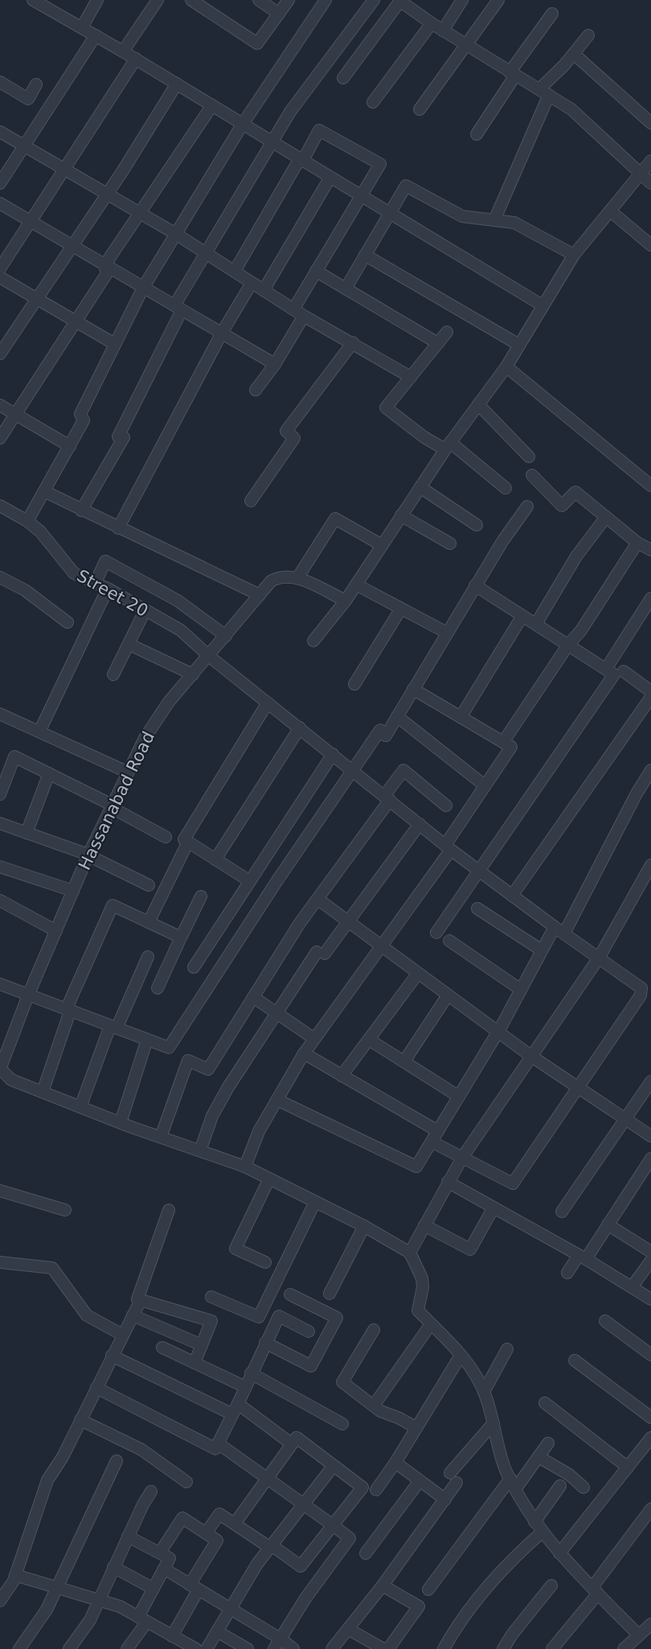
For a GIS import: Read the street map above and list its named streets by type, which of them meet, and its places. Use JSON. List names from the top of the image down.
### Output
{
  "streets": {
    "street": ["Street 20", "Hassanabad Road"]
  },
  "crossings": [
    ["Street 20", "Hassanabad Road"]
  ]
}
